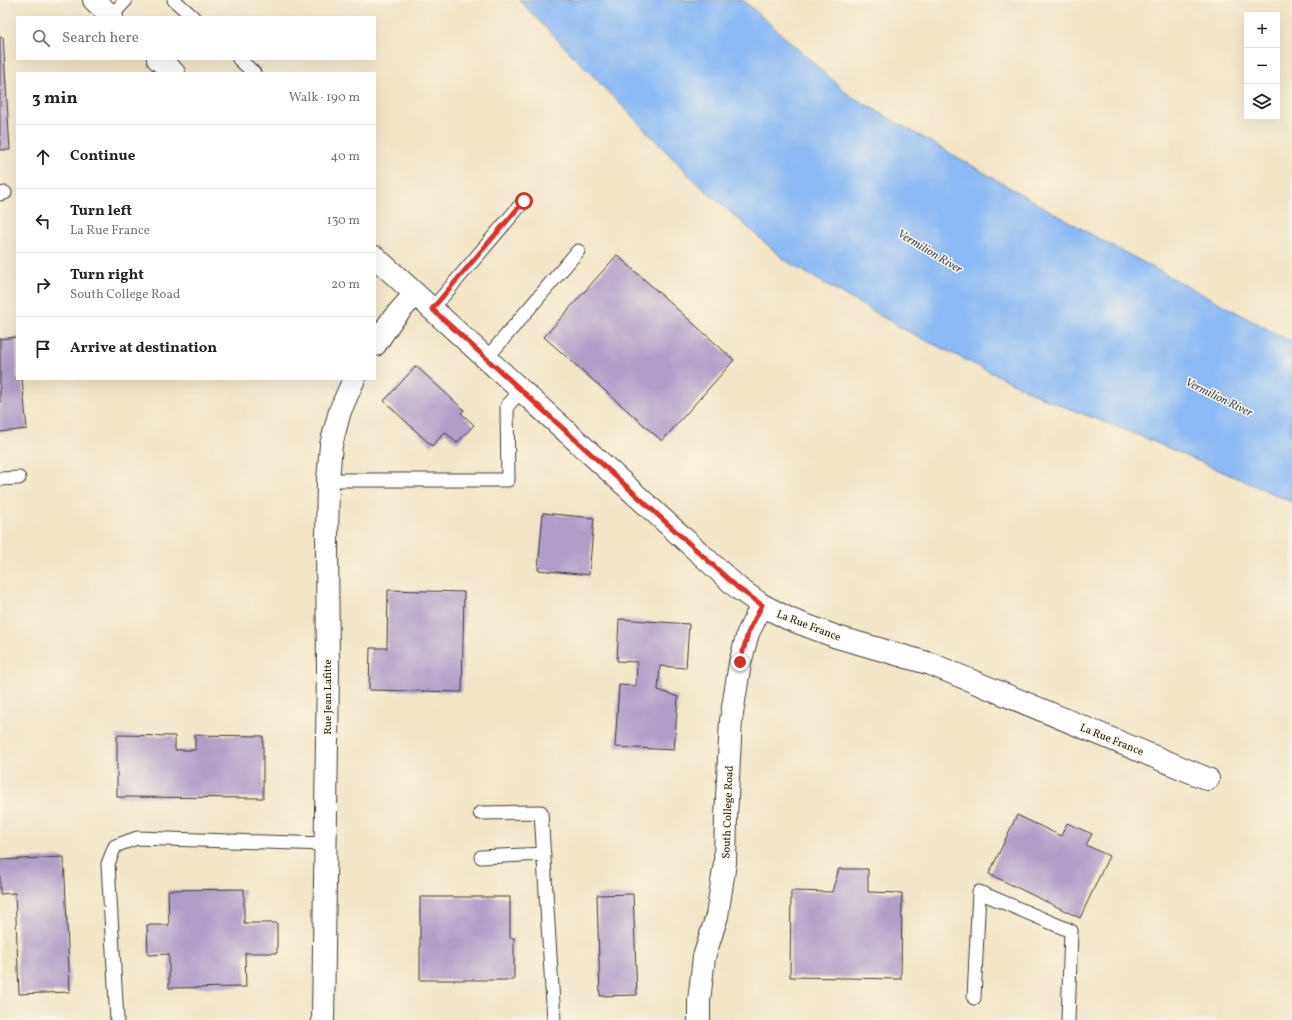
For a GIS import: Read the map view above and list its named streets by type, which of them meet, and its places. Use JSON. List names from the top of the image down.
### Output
{
  "streets": {
    "street": ["La Rue France", "Rue Jean Lafitte", "South College Road"]
  },
  "crossings": [
    ["La Rue France", "South College Road"]
  ],
  "water": ["Vermilion River"],
  "page": {
    "map_buttons": ["+", "−"],
    "search": "Search here",
    "heading": ["3 min", "Walk · 190 m"],
    "list": [
      ["Continue", "40 m"],
      ["Turn left", "La Rue France", "130 m"],
      ["Turn right", "South College Road", "20 m"],
      "Arrive at destination"
    ]
  }
}
